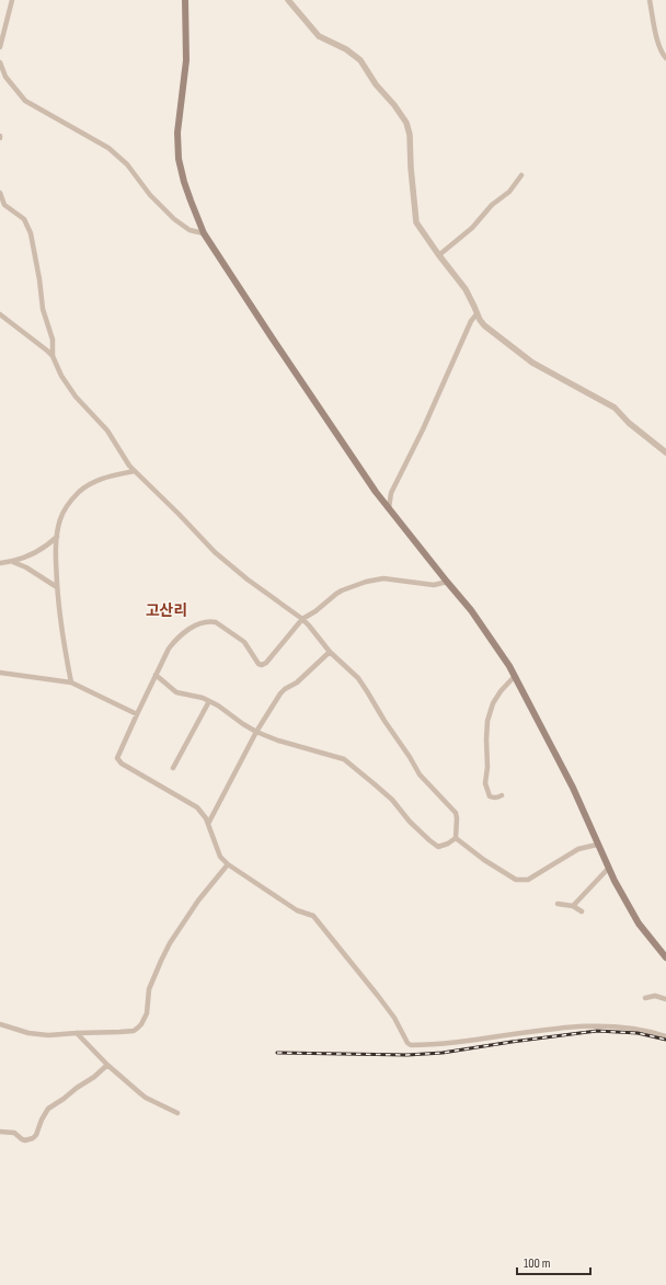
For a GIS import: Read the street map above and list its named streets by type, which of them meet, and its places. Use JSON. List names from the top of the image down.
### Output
{
  "districts": ["고산리"],
  "scale_bar": "100 m"
}
